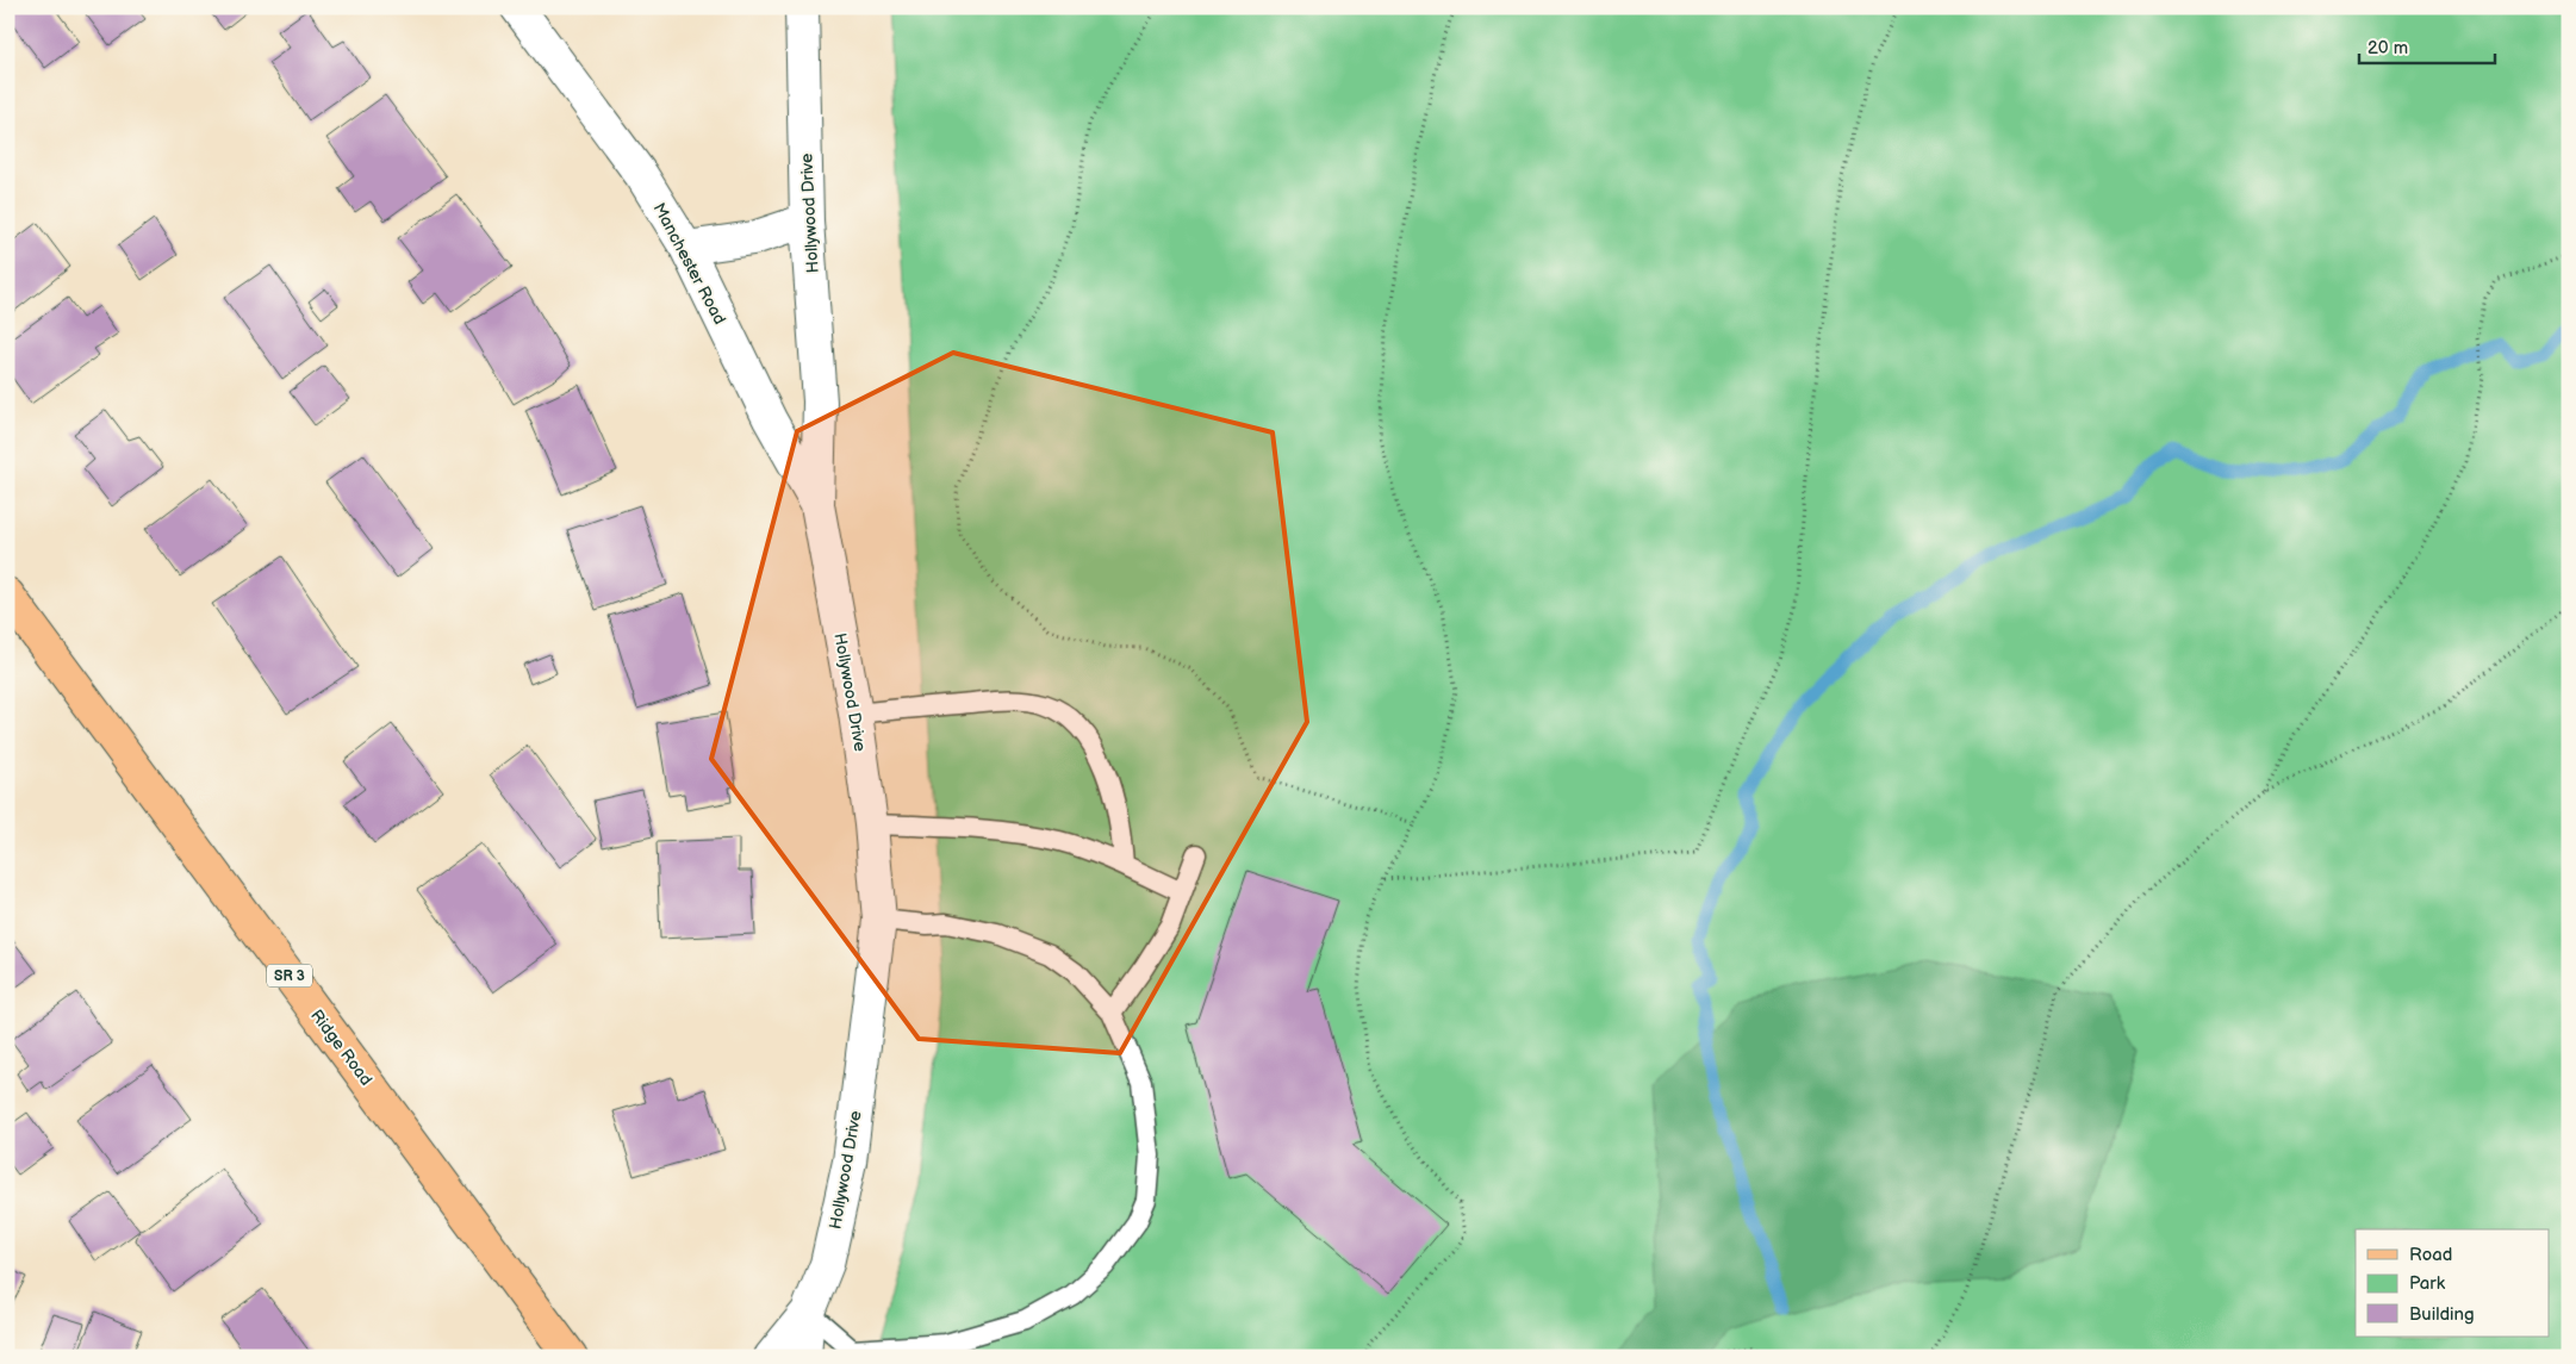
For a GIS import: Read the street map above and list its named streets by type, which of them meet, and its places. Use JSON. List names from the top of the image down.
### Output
{
  "streets": {
    "main road": ["SR 3", "Ridge Road"],
    "street": ["Hollywood Drive", "Manchester Road"]
  },
  "crossings": [
    ["Hollywood Drive", "Manchester Road"]
  ],
  "legend": ["Road", "Park", "Building"],
  "scale_bar": "20 m"
}
